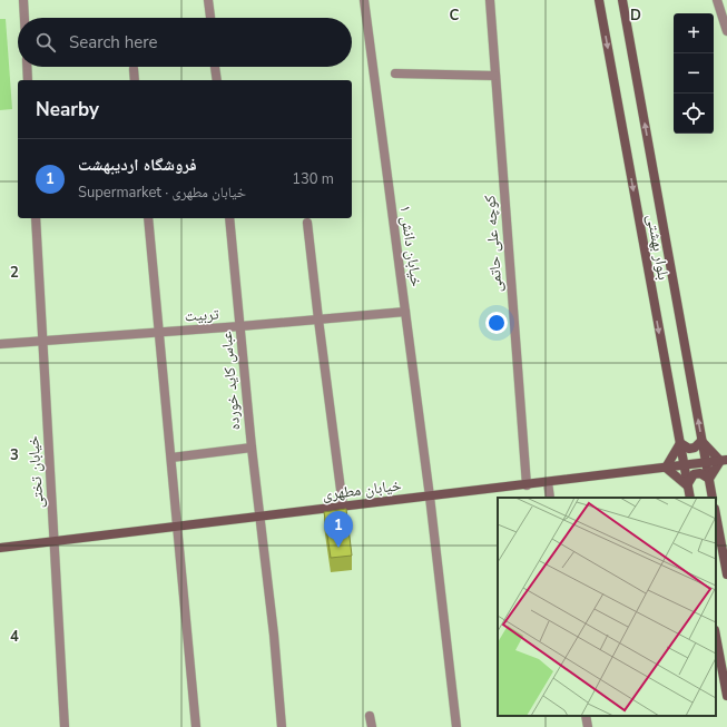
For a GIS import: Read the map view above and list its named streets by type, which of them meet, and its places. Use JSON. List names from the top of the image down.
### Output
{
  "streets": {
    "main road": ["بلوار بهشتی", "خیابان مطهری"],
    "street": [
      "کوچه علی حاتمی",
      "خیابان دانش ۱",
      "تربیت",
      "عباس کاید خورده",
      "خیابان تختی"
    ]
  },
  "crossings": [
    ["کوچه علی حاتمی", "خیابان مطهری"],
    ["خیابان دانش ۱", "تربیت"],
    ["خیابان دانش ۱", "خیابان مطهری"],
    ["بلوار بهشتی", "خیابان مطهری"],
    ["تربیت", "عباس کاید خورده"],
    ["تربیت", "خیابان تختی"],
    ["عباس کاید خورده", "خیابان مطهری"],
    ["خیابان تختی", "خیابان مطهری"]
  ],
  "page": {
    "map_buttons": ["+", "−"],
    "search": "Search here",
    "heading": "Nearby",
    "list": [
      {
        "mark": "1",
        "name": "فروشگاه اردیبهشت",
        "note": "Supermarket · خیابان مطهری",
        "value": "130 m"
      }
    ],
    "pins": "1"
  },
  "grid": {
    "columns": ["C", "D"],
    "rows": ["2", "3", "4"]
  }
}
